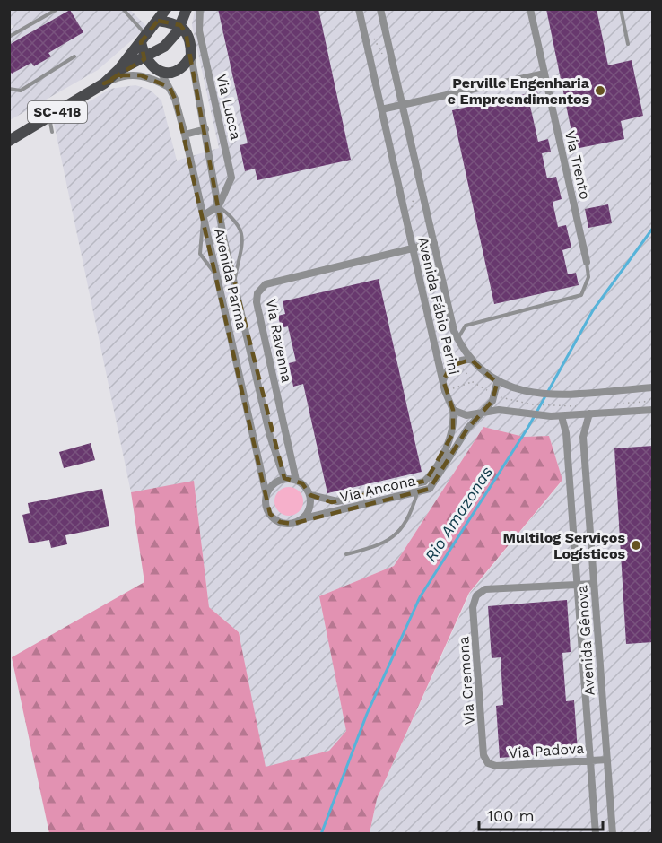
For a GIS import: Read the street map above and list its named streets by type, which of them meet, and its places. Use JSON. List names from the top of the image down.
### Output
{
  "streets": {
    "main road": ["SC-418"],
    "street": [
      "Via Lucca",
      "Via Trento",
      "Avenida Parma",
      "Avenida Fábio Perini",
      "Via Ravenna",
      "Via Ancona",
      "Avenida Gênova",
      "Via Cremona",
      "Via Padova"
    ]
  },
  "crossings": [
    ["Via Lucca", "Avenida Parma"],
    ["Avenida Parma", "Via Ravenna"],
    ["Avenida Parma", "Via Ancona"],
    ["Avenida Fábio Perini", "Via Ravenna"],
    ["Avenida Fábio Perini", "Via Ancona"],
    ["Via Ravenna", "Via Ancona"],
    ["Avenida Gênova", "Via Cremona"],
    ["Avenida Gênova", "Via Padova"],
    ["Via Cremona", "Via Padova"]
  ],
  "water": ["Rio Amazonas"],
  "places": ["Perville Engenharia e Empreendimentos", "Multilog Serviços Logísticos"],
  "scale_bar": "100 m"
}
